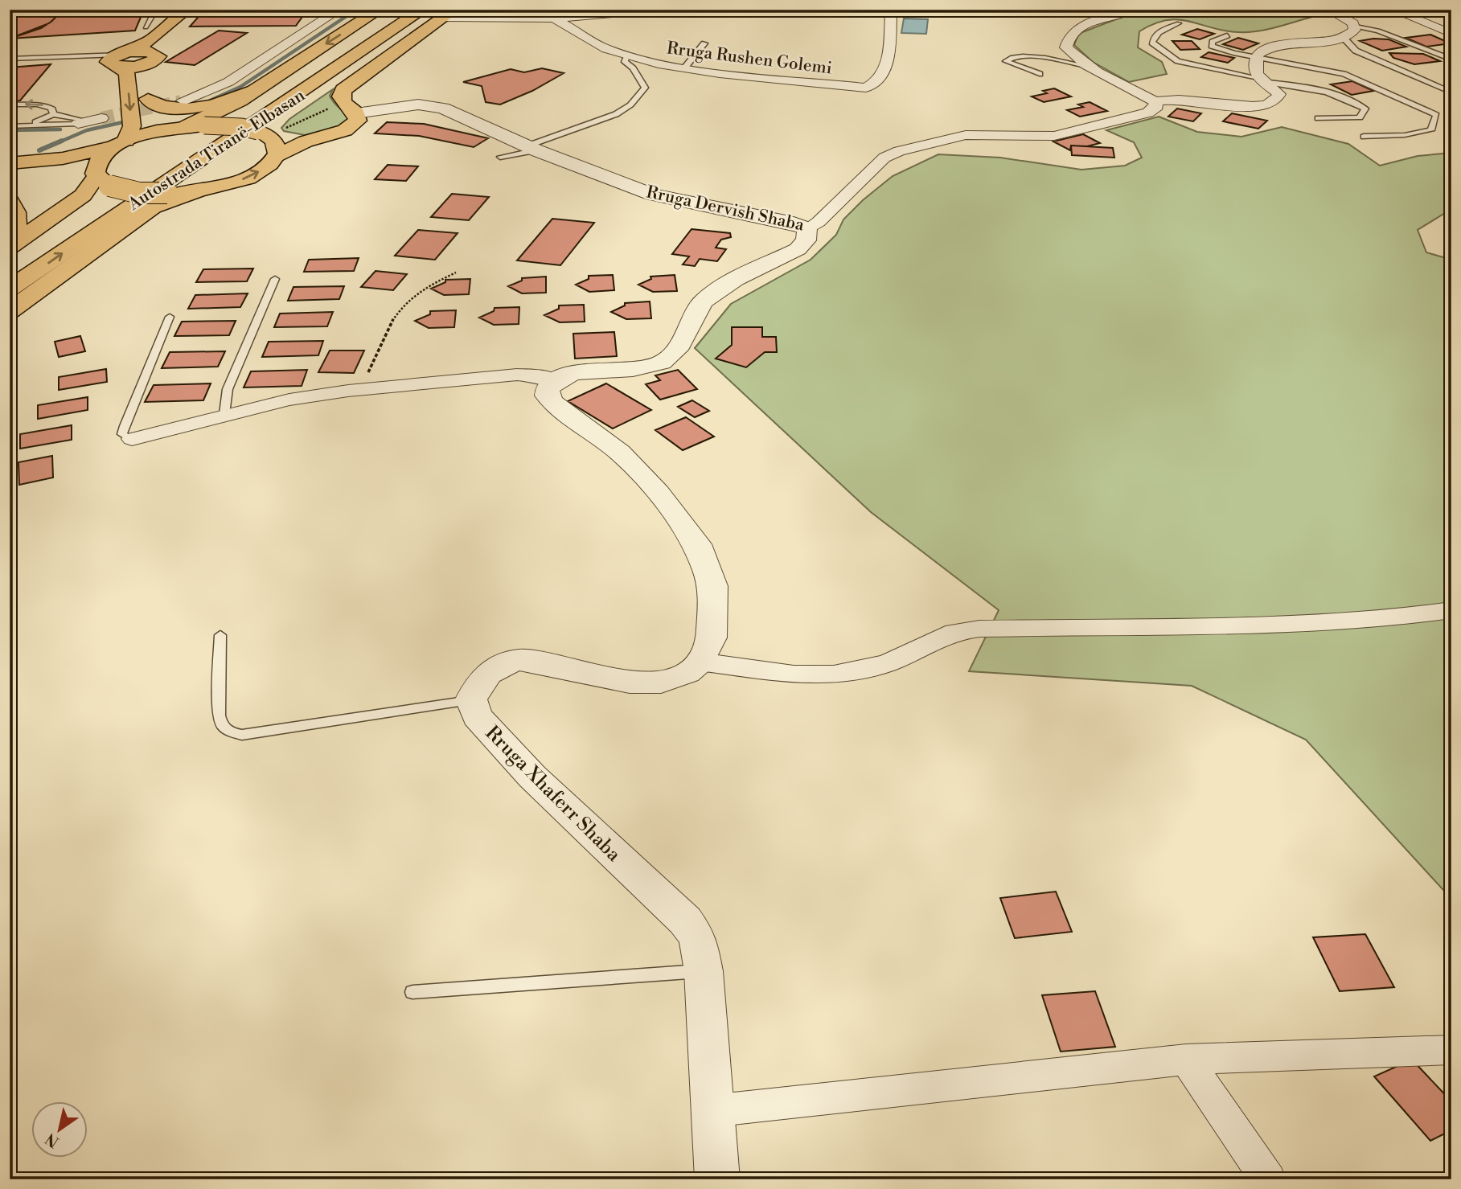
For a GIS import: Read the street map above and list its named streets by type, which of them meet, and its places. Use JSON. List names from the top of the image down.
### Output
{
  "streets": {
    "main road": ["Autostrada Tiranë-Elbasan"],
    "street": ["Rruga Rushen Golemi", "Rruga Dervish Shaba", "Rruga Xhaferr Shaba"]
  },
  "north": "bottom left"
}
